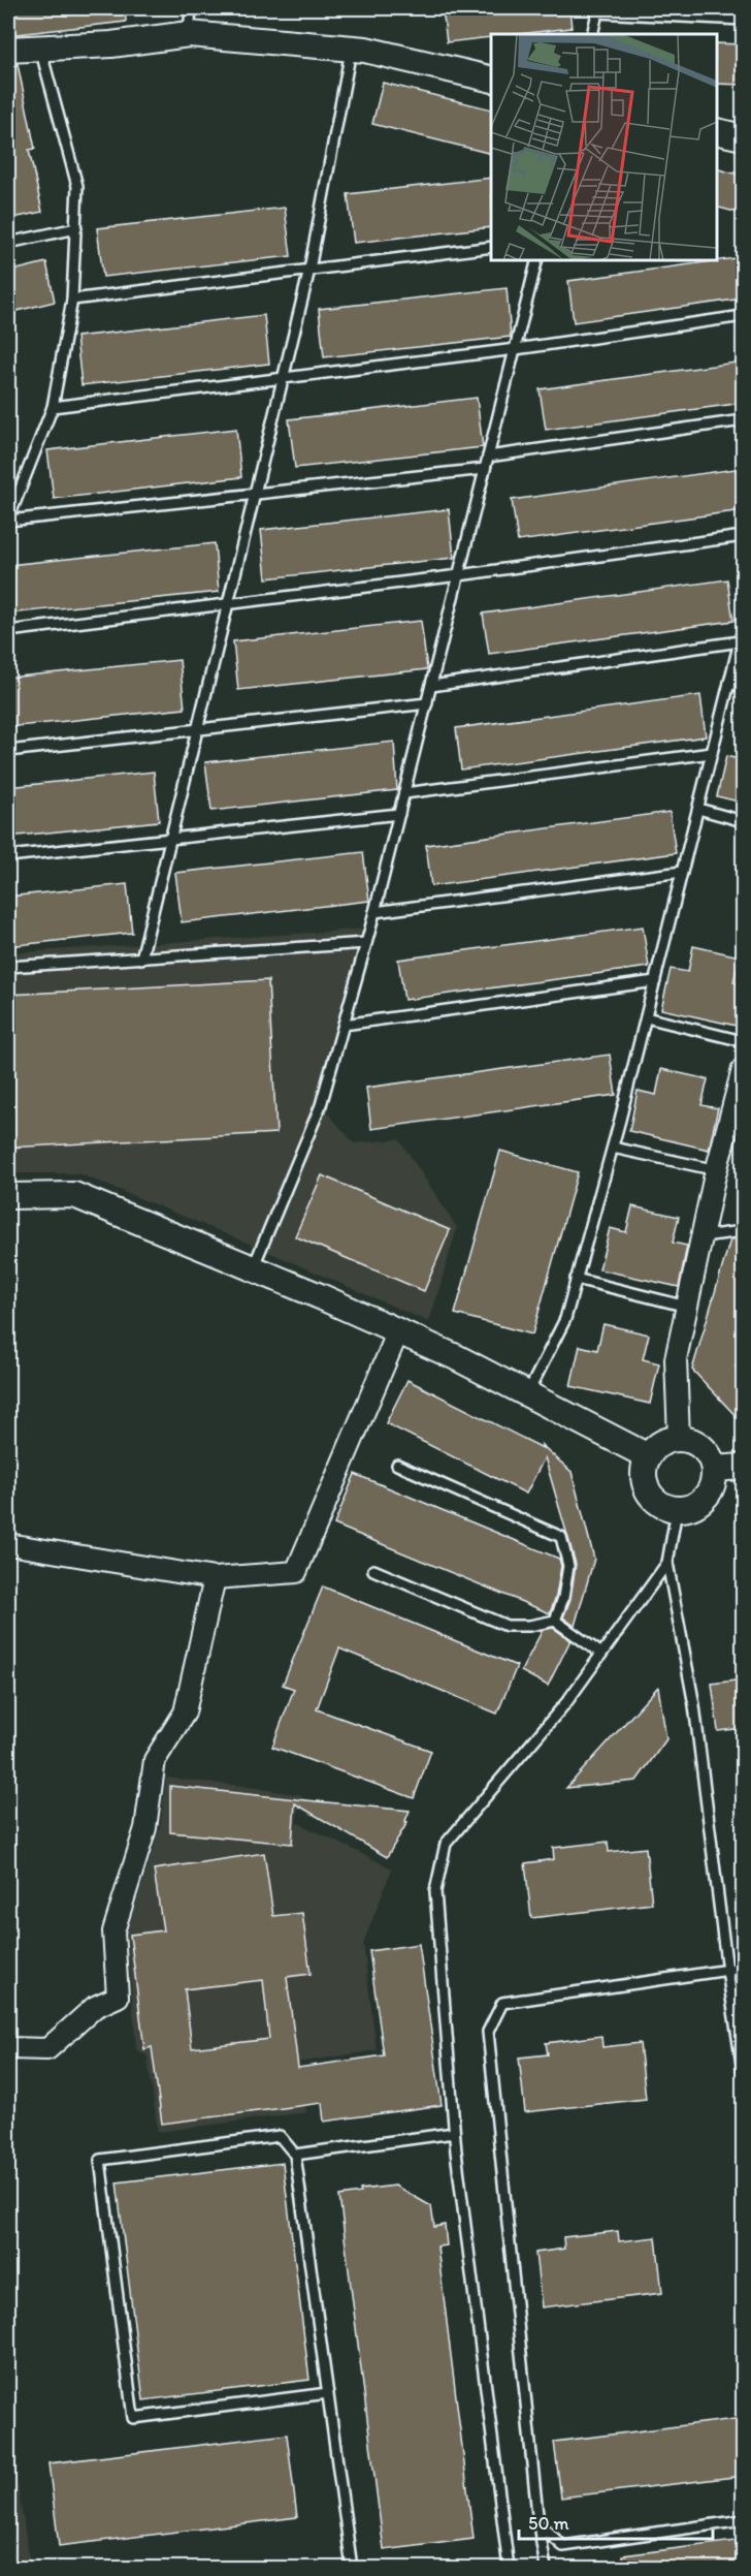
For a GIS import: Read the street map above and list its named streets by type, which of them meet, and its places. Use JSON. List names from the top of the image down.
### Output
{
  "scale_bar": "50 m"
}
